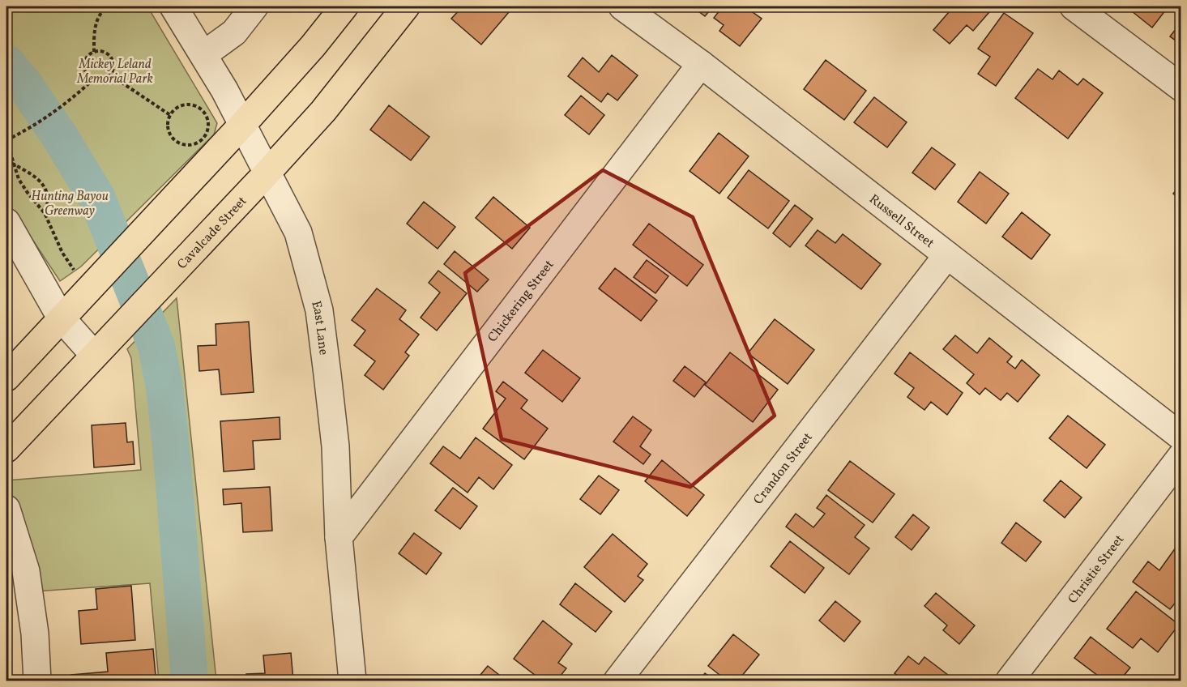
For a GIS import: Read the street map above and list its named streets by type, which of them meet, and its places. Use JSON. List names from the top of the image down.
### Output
{
  "streets": {
    "main road": ["Cavalcade Street"],
    "street": [
      "Russell Street",
      "Chickering Street",
      "East Lane",
      "Crandon Street",
      "Christie Street"
    ]
  },
  "crossings": [
    ["Russell Street", "Chickering Street"],
    ["Russell Street", "Crandon Street"],
    ["Cavalcade Street", "East Lane"],
    ["Chickering Street", "East Lane"]
  ],
  "parks": ["Mickey Leland Memorial Park", "Hunting Bayou Greenway"]
}
